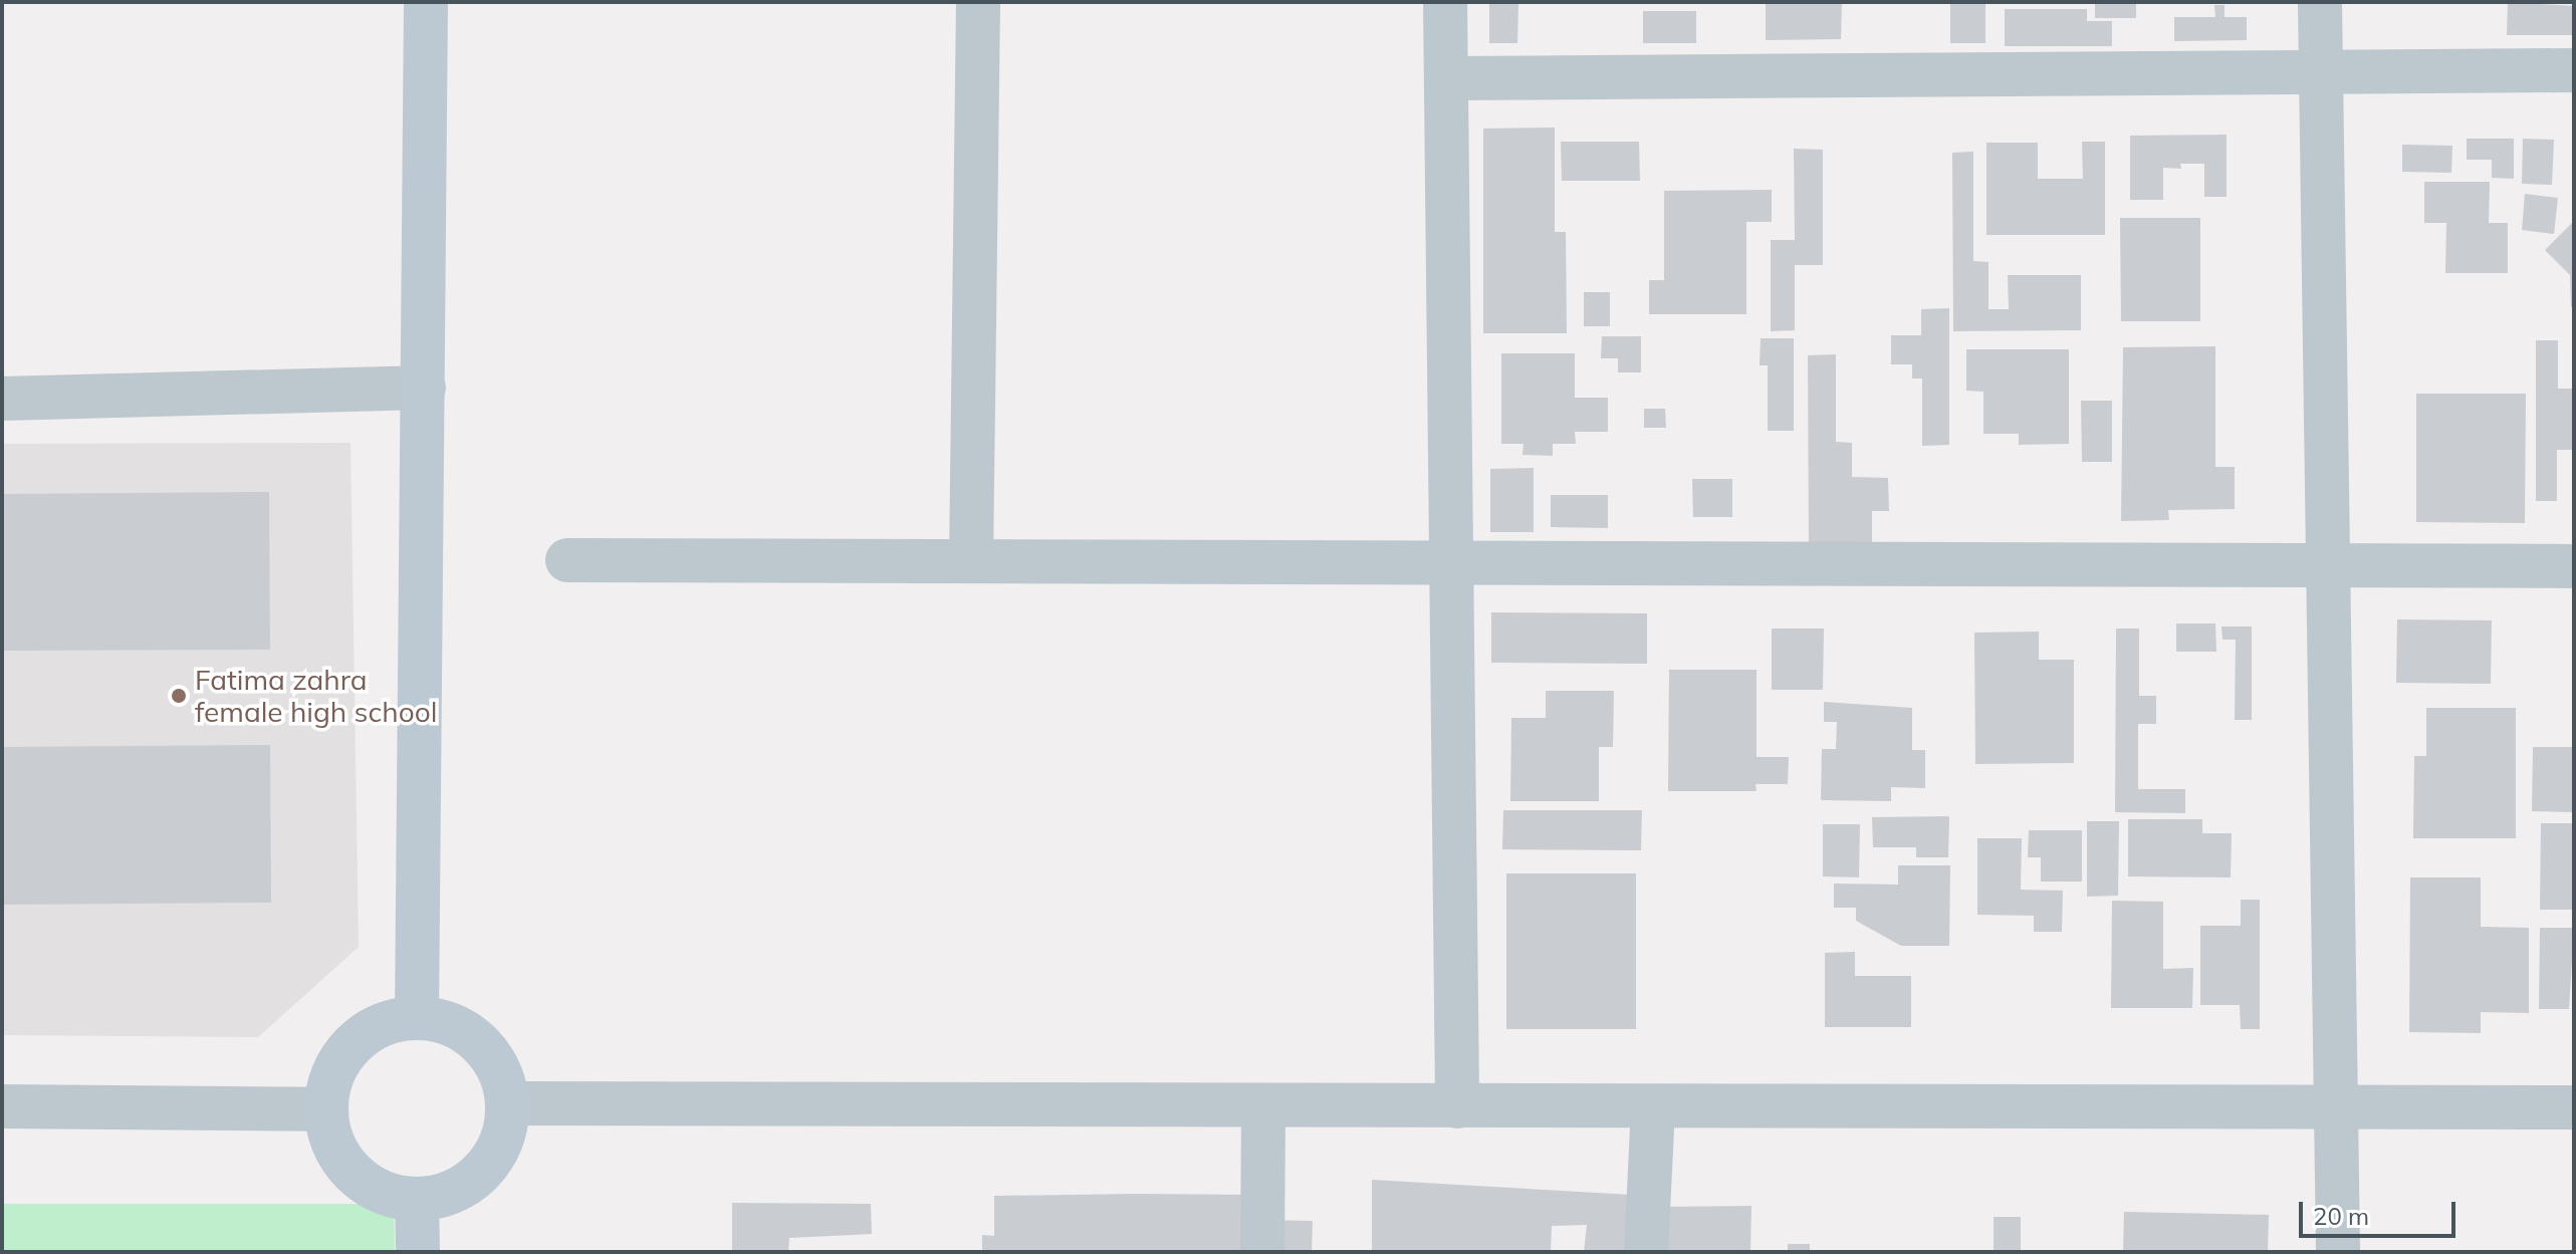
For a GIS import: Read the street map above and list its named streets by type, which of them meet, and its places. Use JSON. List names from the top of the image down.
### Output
{
  "places": ["Fatima zahra female high school"],
  "scale_bar": "20 m"
}
